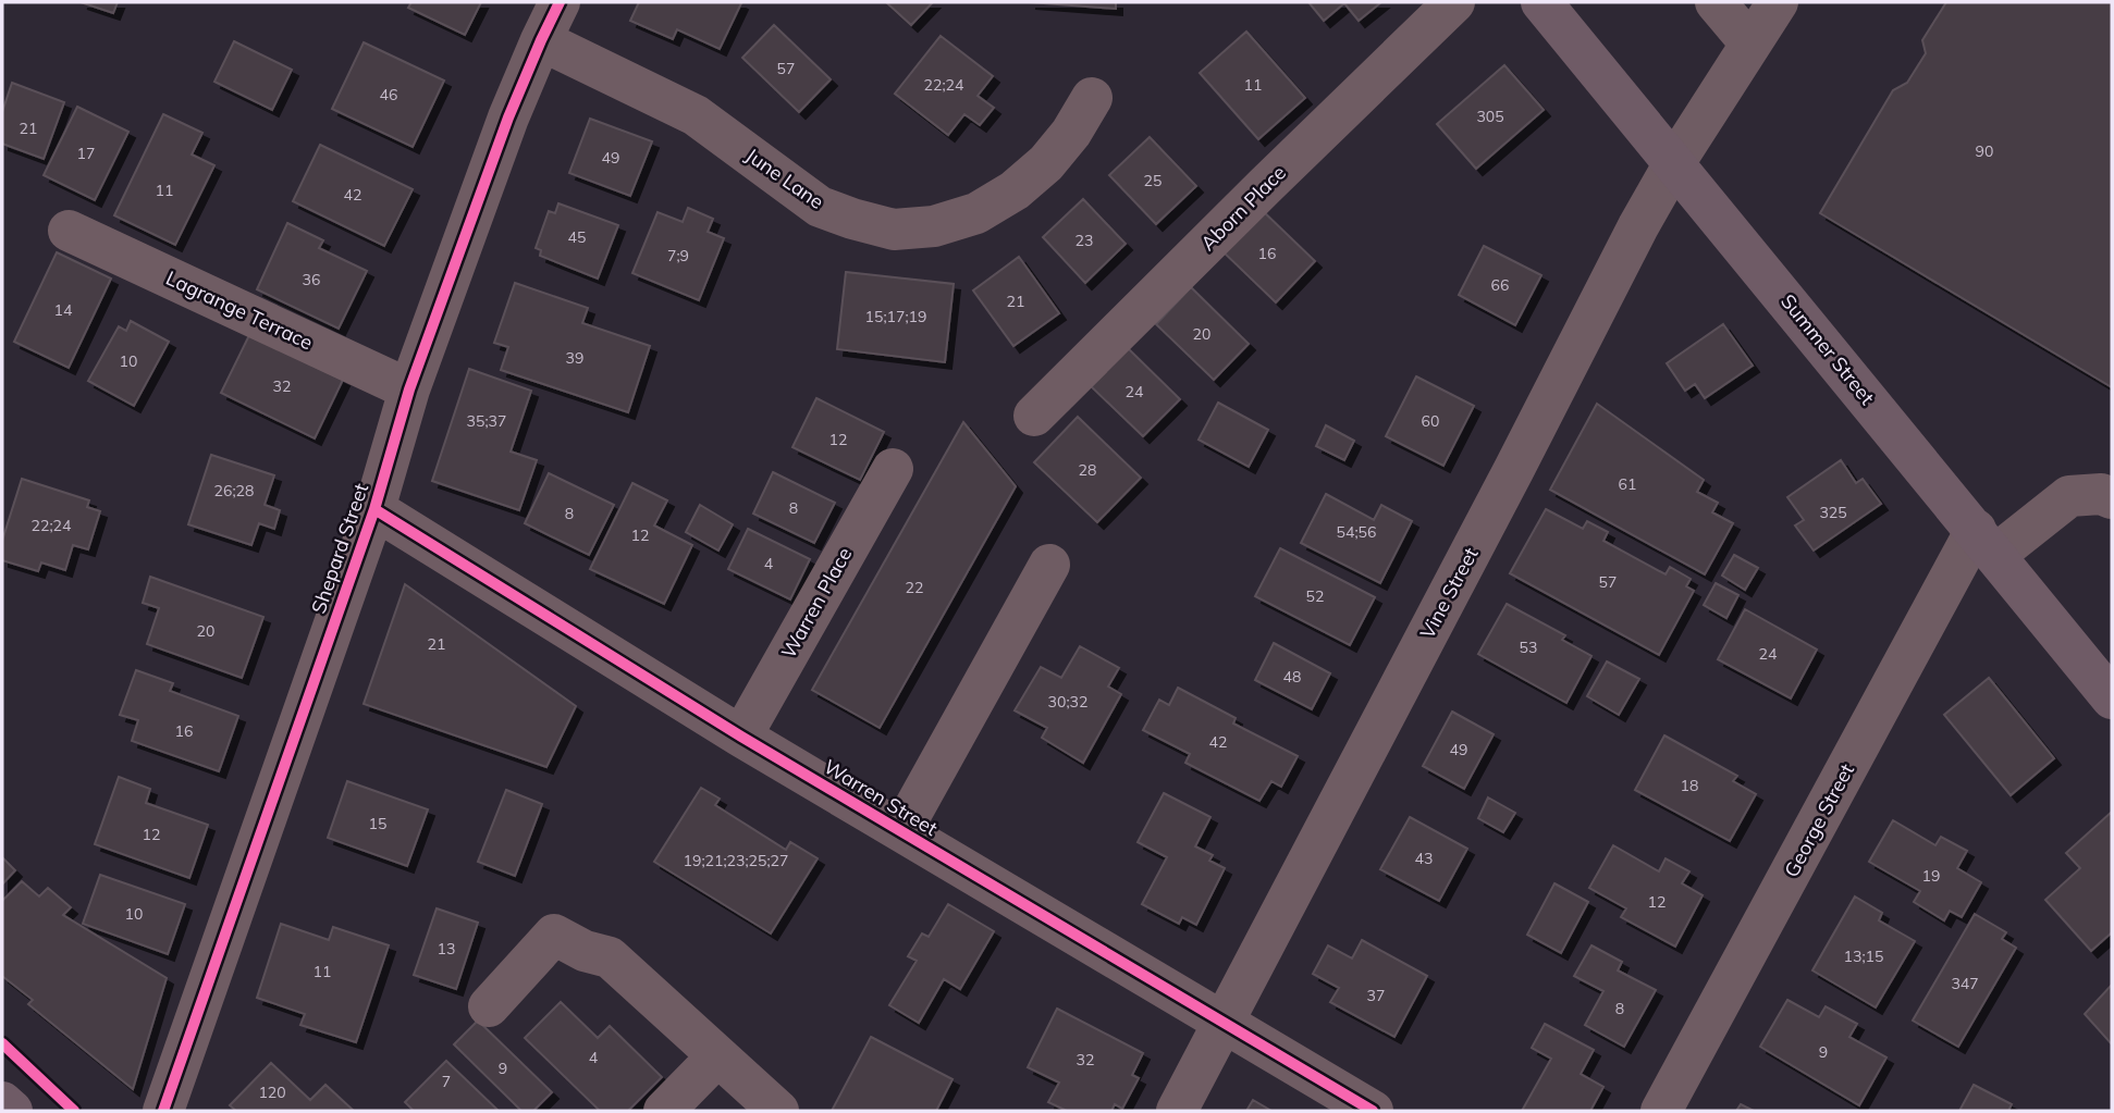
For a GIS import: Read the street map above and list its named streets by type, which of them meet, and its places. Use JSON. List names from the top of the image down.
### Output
{
  "streets": {
    "main road": ["Summer Street"],
    "street": [
      "June Lane",
      "Aborn Place",
      "Lagrange Terrace",
      "Shepard Street",
      "Vine Street",
      "Warren Place",
      "Warren Street",
      "George Street"
    ]
  },
  "crossings": [
    ["June Lane", "Shepard Street"],
    ["Lagrange Terrace", "Shepard Street"],
    ["Summer Street", "Vine Street"],
    ["Summer Street", "George Street"],
    ["Shepard Street", "Warren Street"],
    ["Vine Street", "Warren Street"],
    ["Warren Place", "Warren Street"]
  ],
  "house_numbers": [
    "57",
    "22;24",
    "11",
    "46",
    "305",
    "21",
    "90",
    "17",
    "49",
    "25",
    "11",
    "42",
    "45",
    "23",
    "16",
    "7;9",
    "36",
    "66",
    "21",
    "14",
    "15;17;19",
    "20",
    "39",
    "10",
    "32",
    "24",
    "35;37",
    "60",
    "12",
    "28",
    "61",
    "26;28",
    "8",
    "325",
    "8",
    "22;24",
    "54;56",
    "12",
    "4",
    "57",
    "22",
    "52",
    "20",
    "21",
    "53",
    "24",
    "48",
    "30;32",
    "16",
    "42",
    "49",
    "18",
    "15",
    "12",
    "43",
    "19;21;23;25;27",
    "19",
    "12",
    "10",
    "13",
    "13;15",
    "11",
    "347",
    "37",
    "8",
    "9",
    "4",
    "32",
    "9",
    "7",
    "120"
  ]
}
